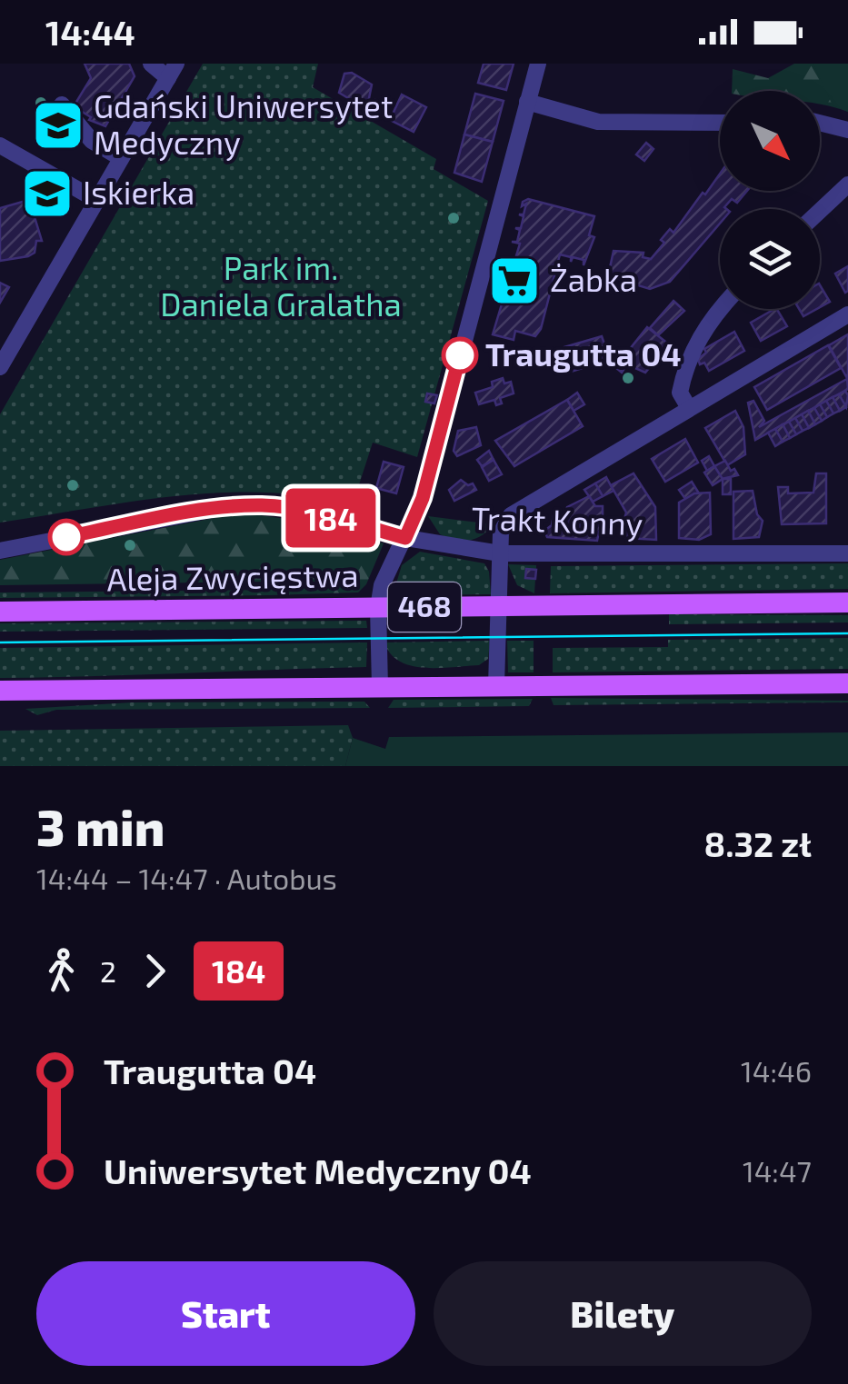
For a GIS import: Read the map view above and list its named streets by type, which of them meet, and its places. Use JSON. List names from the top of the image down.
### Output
{
  "streets": {
    "main road": ["Aleja Zwycięstwa", "468"],
    "street": ["Trakt Konny"]
  },
  "parks": ["Park im. Daniela Gralatha"],
  "places": {
    "school or university": ["Gdański Uniwersytet Medyczny", "Iskierka"],
    "supermarket": ["Żabka"],
    "other": ["Traugutta 04"]
  },
  "lines": ["bus line 184"],
  "north": "bottom right",
  "page": {
    "status": "14:44",
    "on_map": "184",
    "heading": ["3 min", "14:44 – 14:47 · Autobus", "8.32 zł"],
    "legs": ["2", "184"],
    "list": [
      {
        "name": "Traugutta 04",
        "value": "14:46"
      },
      {
        "name": "Uniwersytet Medyczny 04",
        "value": "14:47"
      }
    ],
    "buttons": ["Start", "Bilety"]
  }
}
